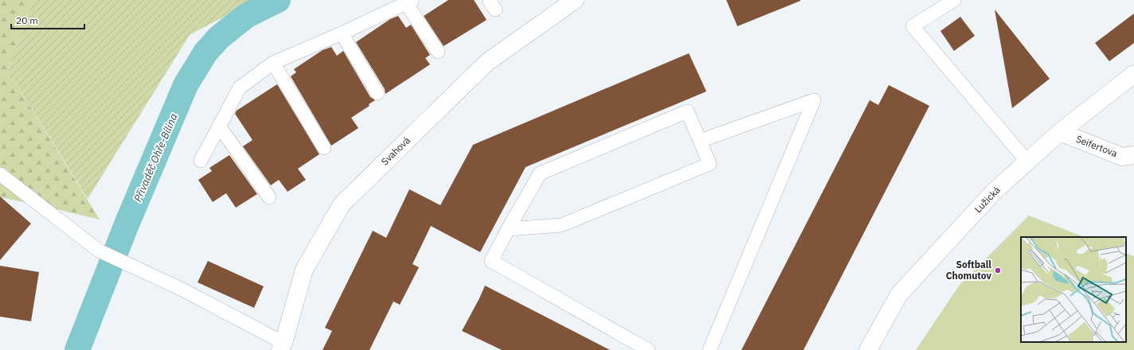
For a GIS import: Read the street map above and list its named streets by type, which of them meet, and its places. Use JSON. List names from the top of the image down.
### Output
{
  "streets": {
    "street": ["Seifertova", "Svahová", "Lužická"]
  },
  "crossings": [
    ["Seifertova", "Lužická"]
  ],
  "water": ["Přivaděč Ohře-Bílina"],
  "places": ["Softball Chomutov"],
  "scale_bar": "20 m"
}
